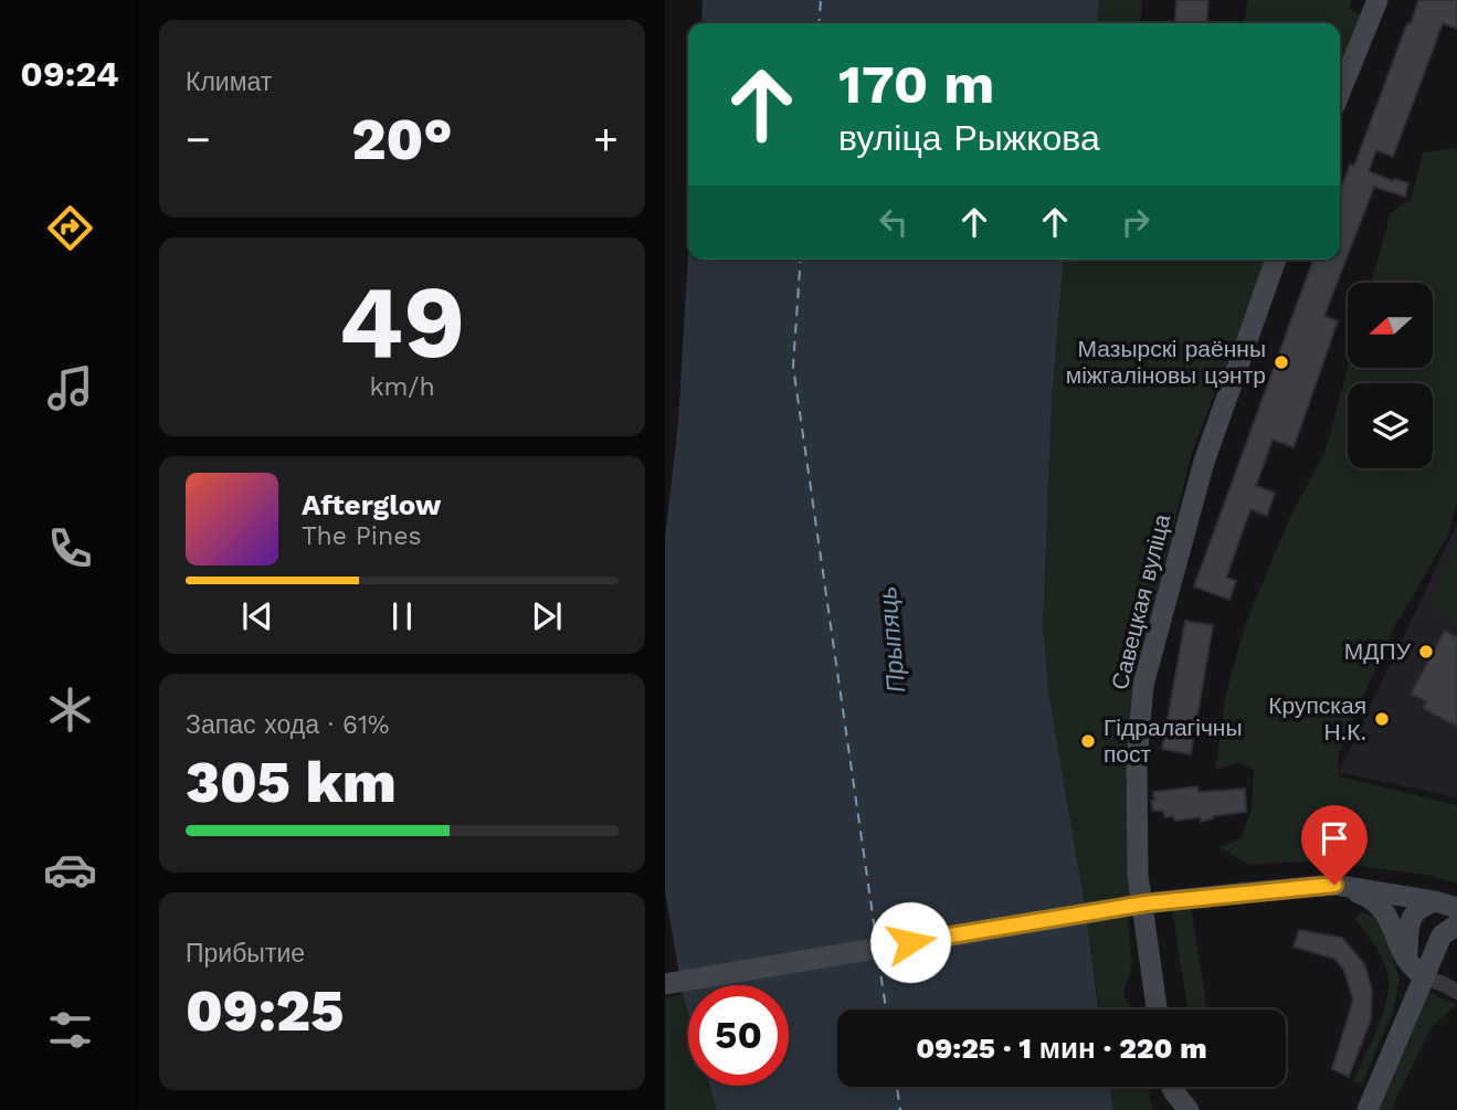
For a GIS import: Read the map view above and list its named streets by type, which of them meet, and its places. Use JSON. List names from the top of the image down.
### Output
{
  "streets": {
    "main road": ["Савецкая вуліца"]
  },
  "water": ["Прыпяць"],
  "places": [
    "Мазырскі раённы міжгаліновы цэнтр",
    "МДПУ",
    "Крупская Н.К.",
    "Гідралагічны пост"
  ],
  "north": "left",
  "page": {
    "tabs": "09:24",
    "tile": [
      "Климат",
      ["49", "km/h"],
      ["Запас хода · 61%", "305 km"],
      ["Прибытие", "09:25"]
    ],
    "turn": ["170 m", "вуліца Рыжкова"],
    "heat": ["−", "20°", "+"],
    "song": ["Afterglow", "The Pines"],
    "limit": "50",
    "trip": "09:25 · 1 мин · 220 m"
  }
}
